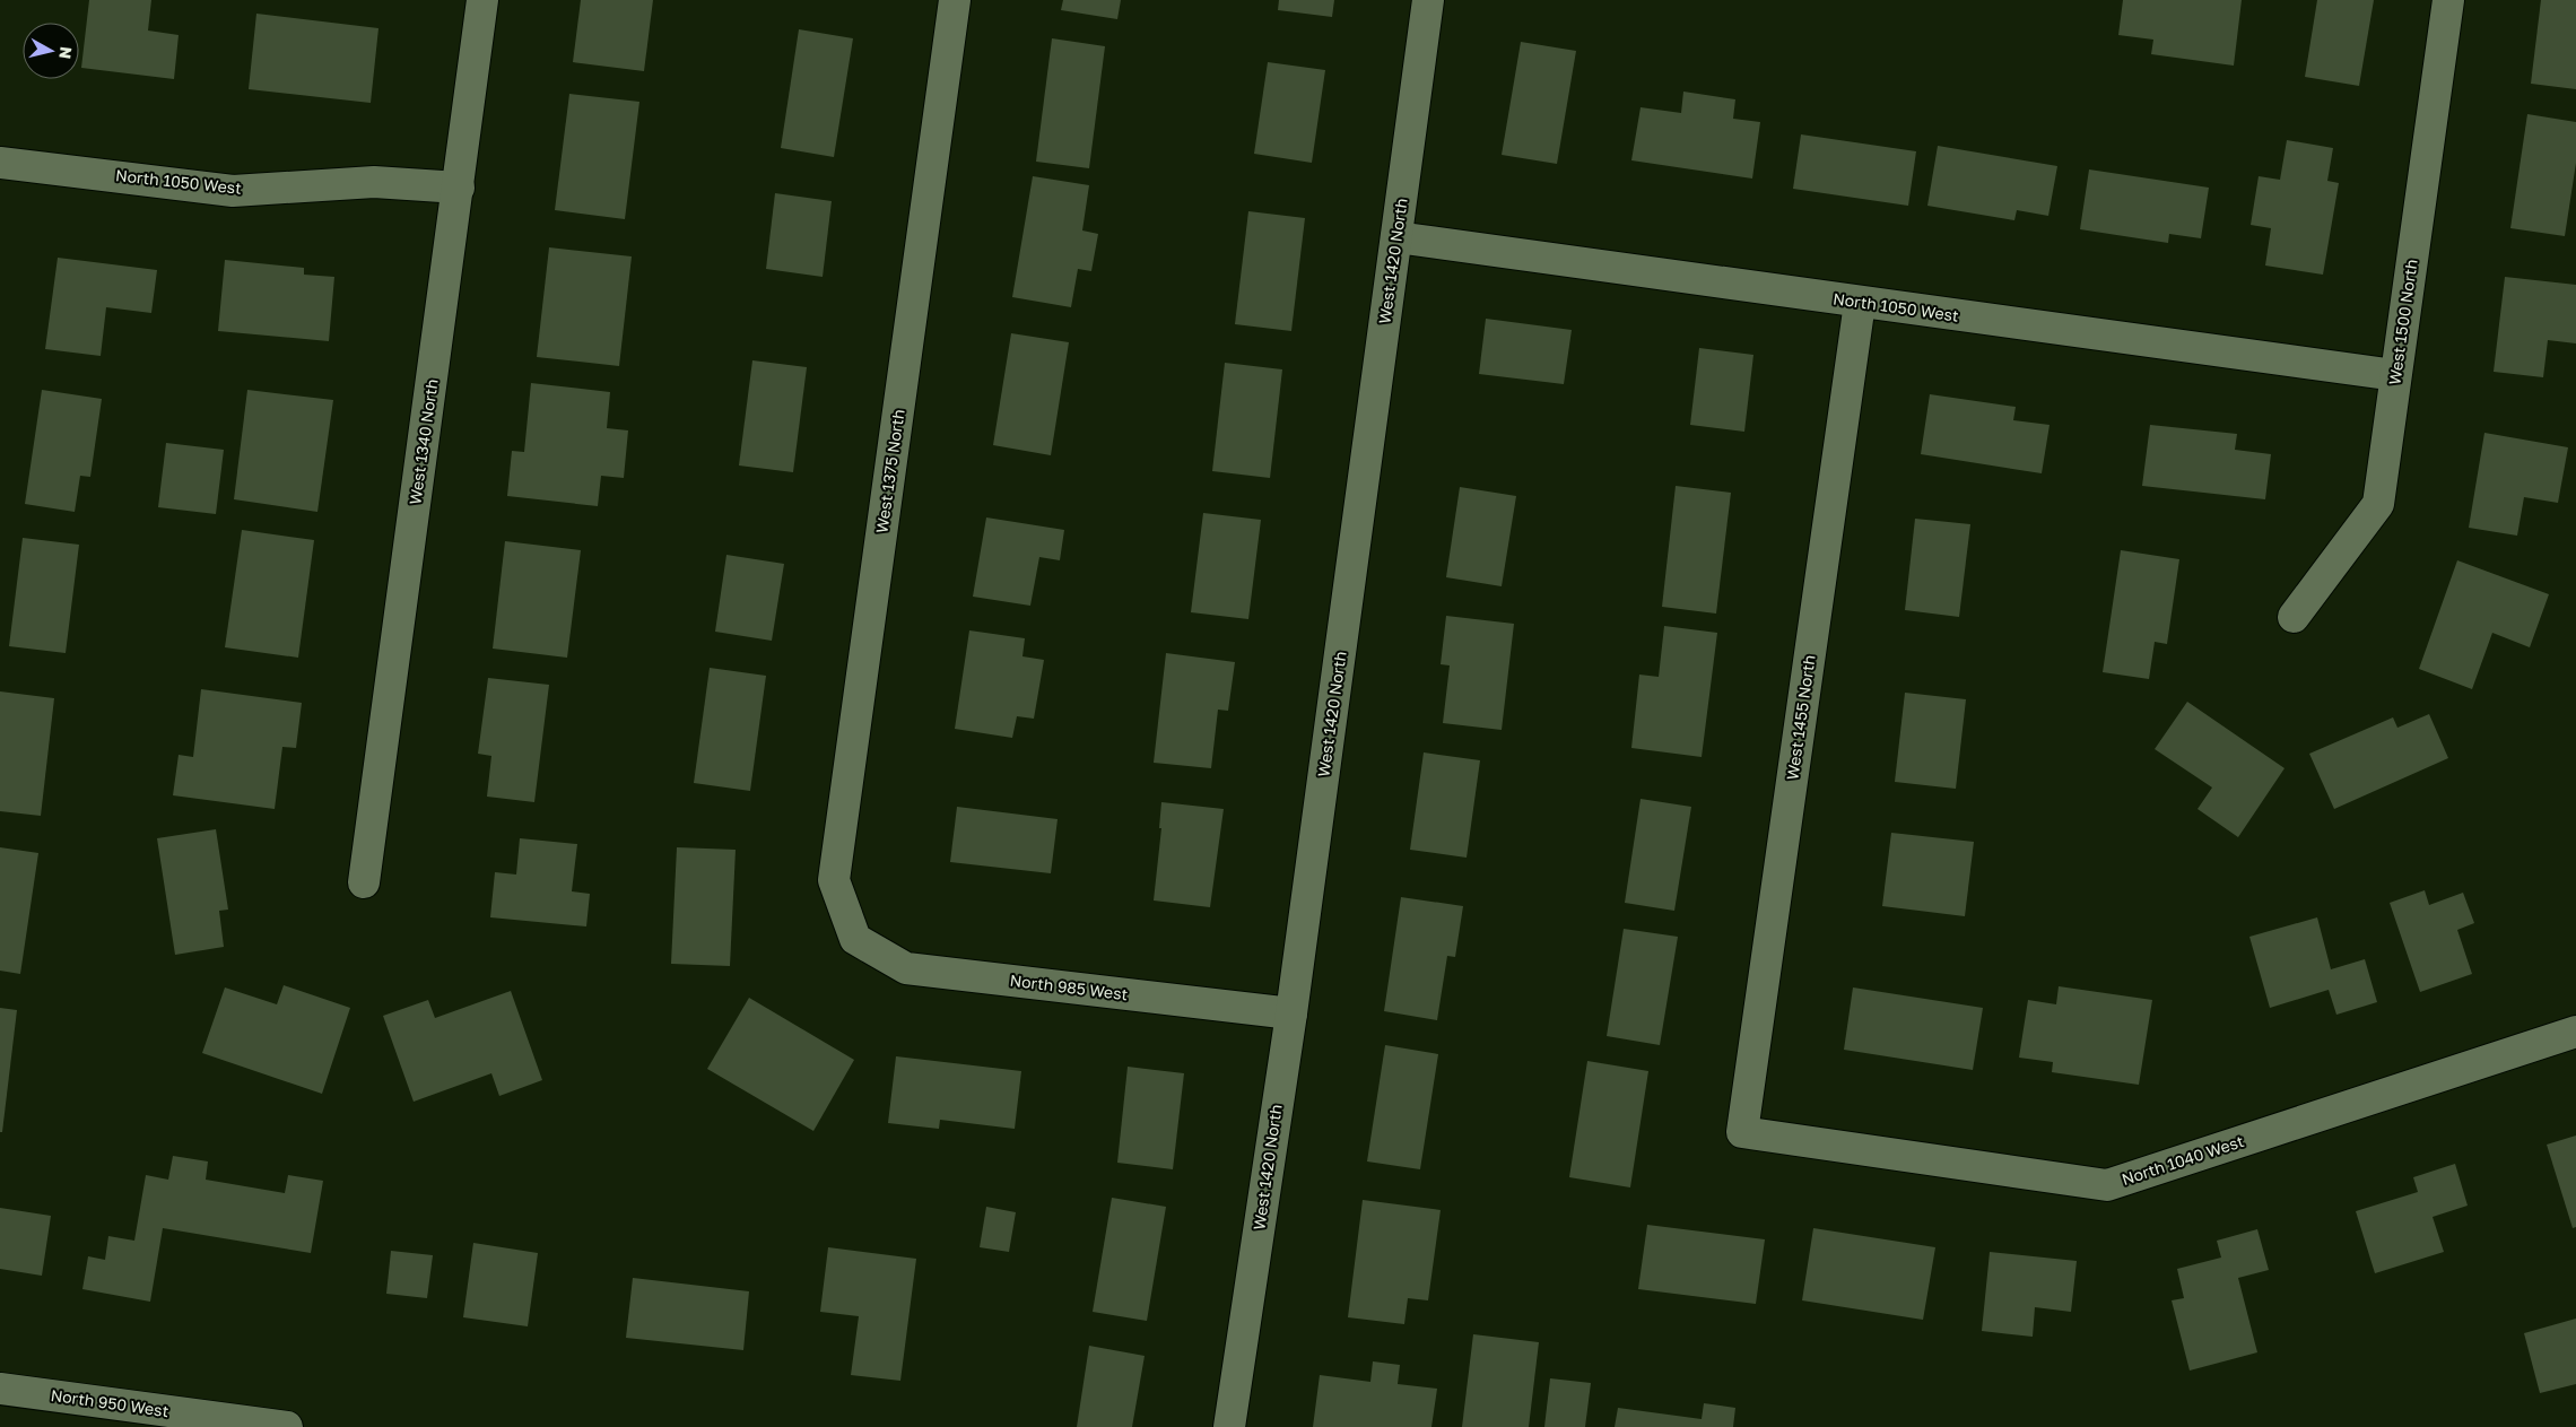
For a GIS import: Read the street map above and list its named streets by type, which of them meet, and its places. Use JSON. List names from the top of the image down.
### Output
{
  "streets": {
    "street": [
      "North 1050 West",
      "West 1420 North",
      "West 1500 North",
      "West 1340 North",
      "West 1375 North",
      "West 1455 North",
      "North 985 West",
      "North 1040 West",
      "North 950 West"
    ]
  },
  "crossings": [
    ["North 1050 West", "West 1420 North"],
    ["North 1050 West", "West 1500 North"],
    ["North 1050 West", "West 1340 North"],
    ["North 1050 West", "West 1455 North"],
    ["West 1420 North", "North 985 West"],
    ["West 1375 North", "North 985 West"],
    ["West 1455 North", "North 1040 West"]
  ],
  "north": "right"
}
